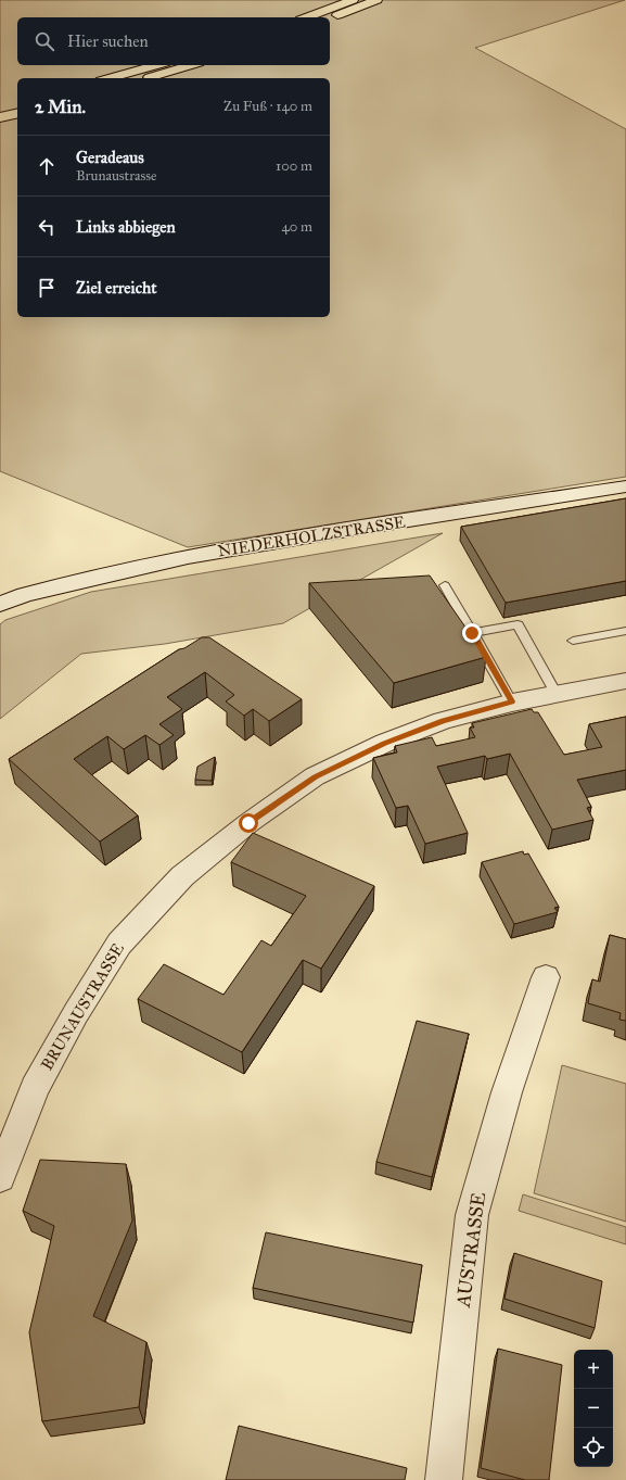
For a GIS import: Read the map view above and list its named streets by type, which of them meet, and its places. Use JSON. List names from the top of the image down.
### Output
{
  "streets": {
    "street": ["NIEDERHOLZSTRASSE", "BRUNAUSTRASSE", "AUSTRASSE"]
  },
  "page": {
    "search": "Hier suchen",
    "heading": ["2 Min.", "Zu Fuß · 140 m"],
    "list": [
      ["Geradeaus", "Brunaustrasse", "100 m"],
      ["Links abbiegen", "40 m"],
      "Ziel erreicht"
    ],
    "map_buttons": ["+", "−"]
  }
}
